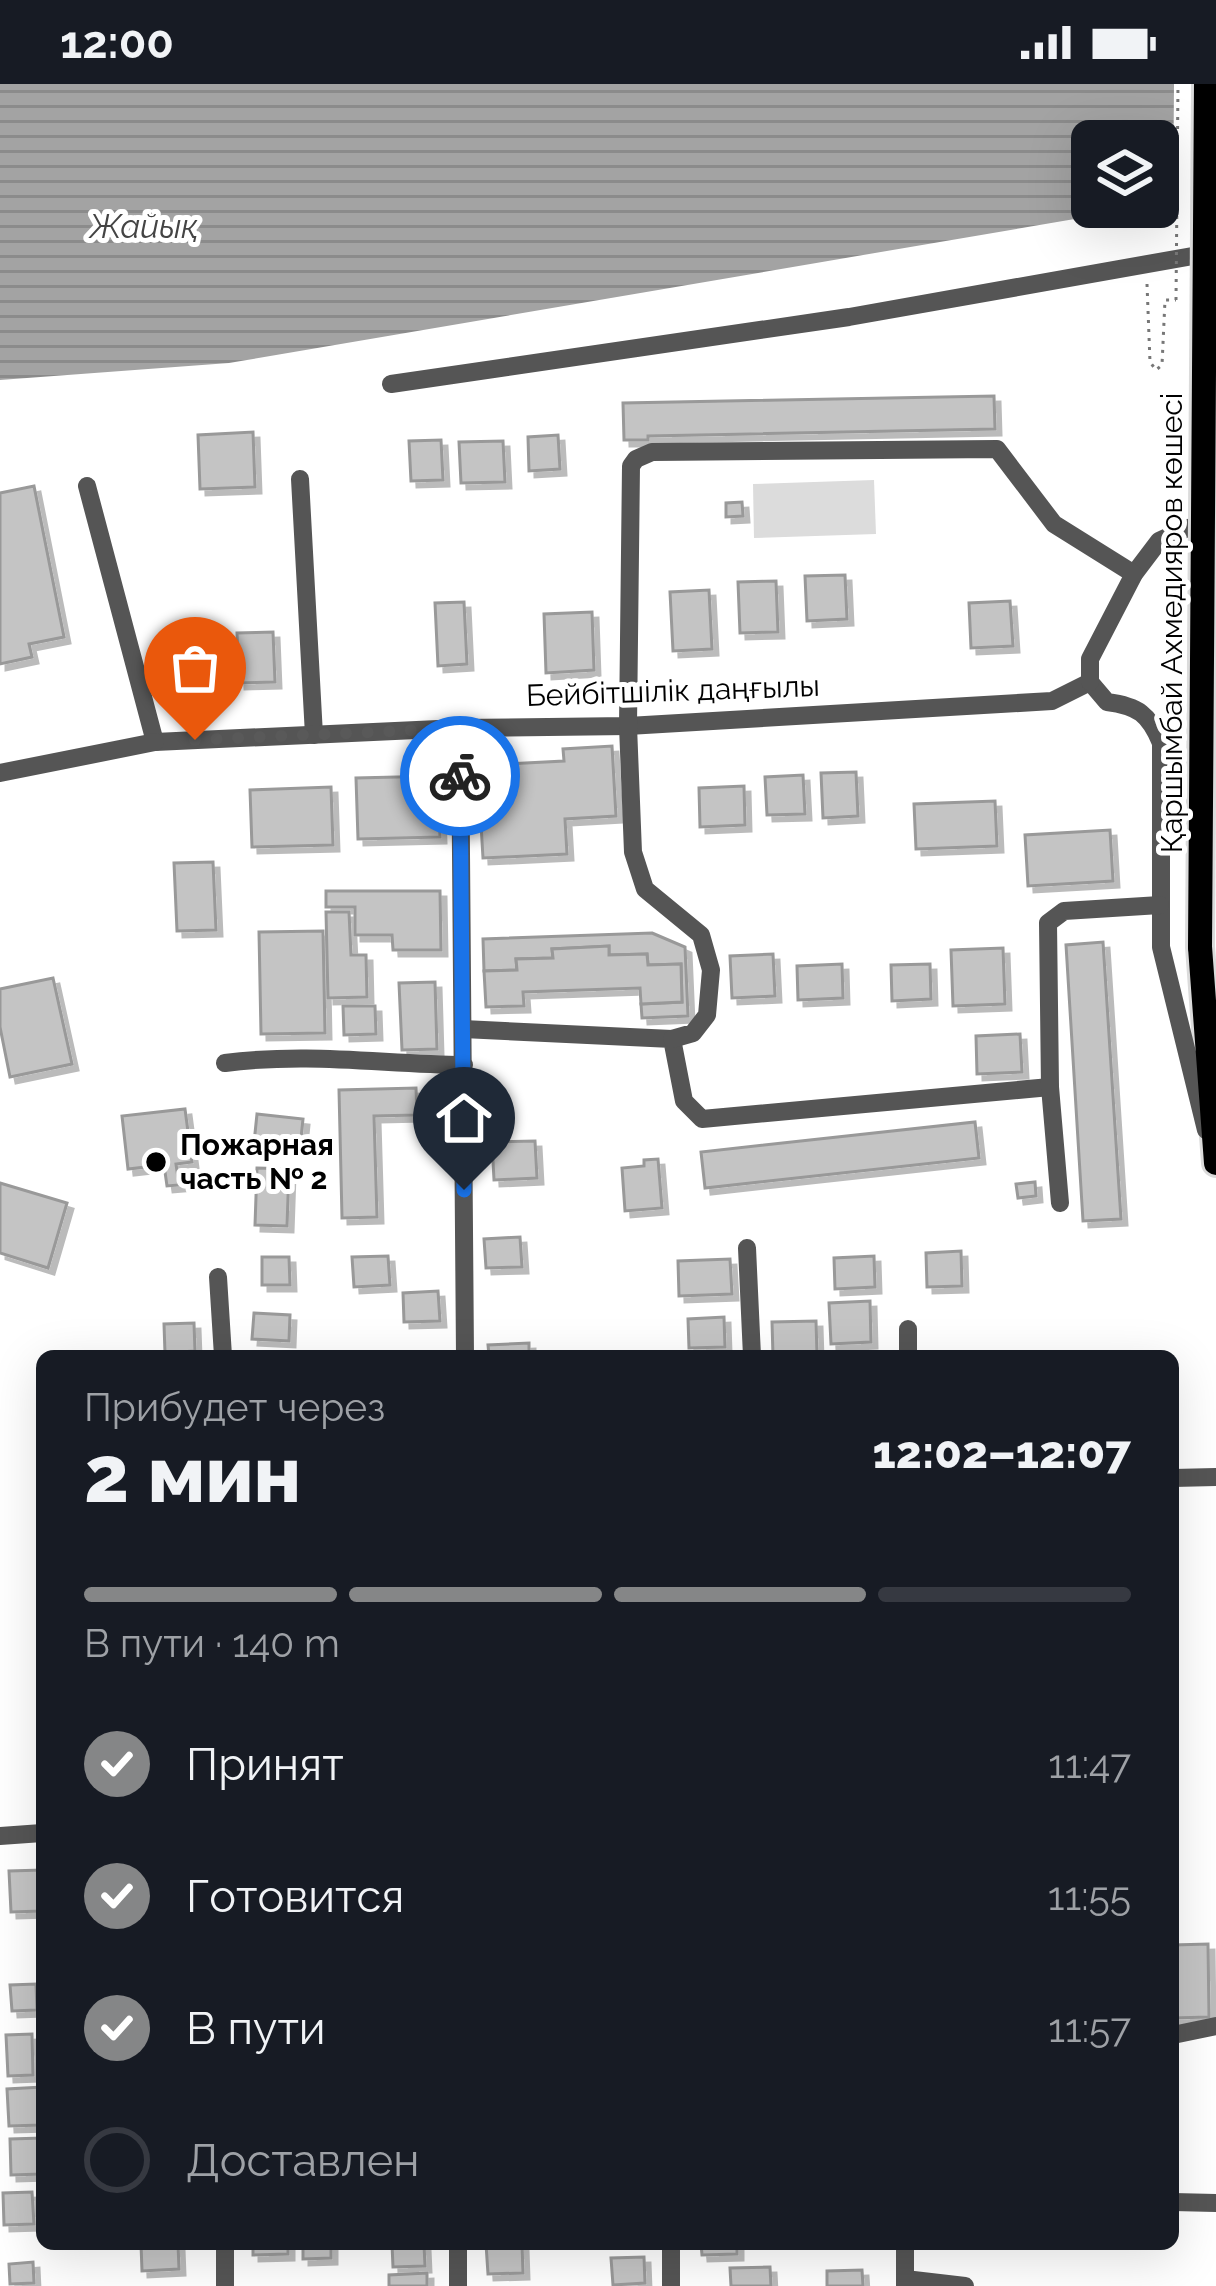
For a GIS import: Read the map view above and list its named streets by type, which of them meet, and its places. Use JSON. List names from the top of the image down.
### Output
{
  "streets": {
    "main road": ["Қаршымбай Ахмедияров көшесі"],
    "street": ["Бейбітшілік даңғылы"]
  },
  "water": ["Жайық"],
  "places": ["Пожарная часть № 2"],
  "page": {
    "status": "12:00",
    "heading": ["2 мин", "Прибудет через", "12:02–12:07"],
    "bar": "В пути · 140 m",
    "list": [
      ["Принят", "11:47"],
      ["Готовится", "11:55"],
      ["В пути", "11:57"],
      "Доставлен"
    ]
  }
}
